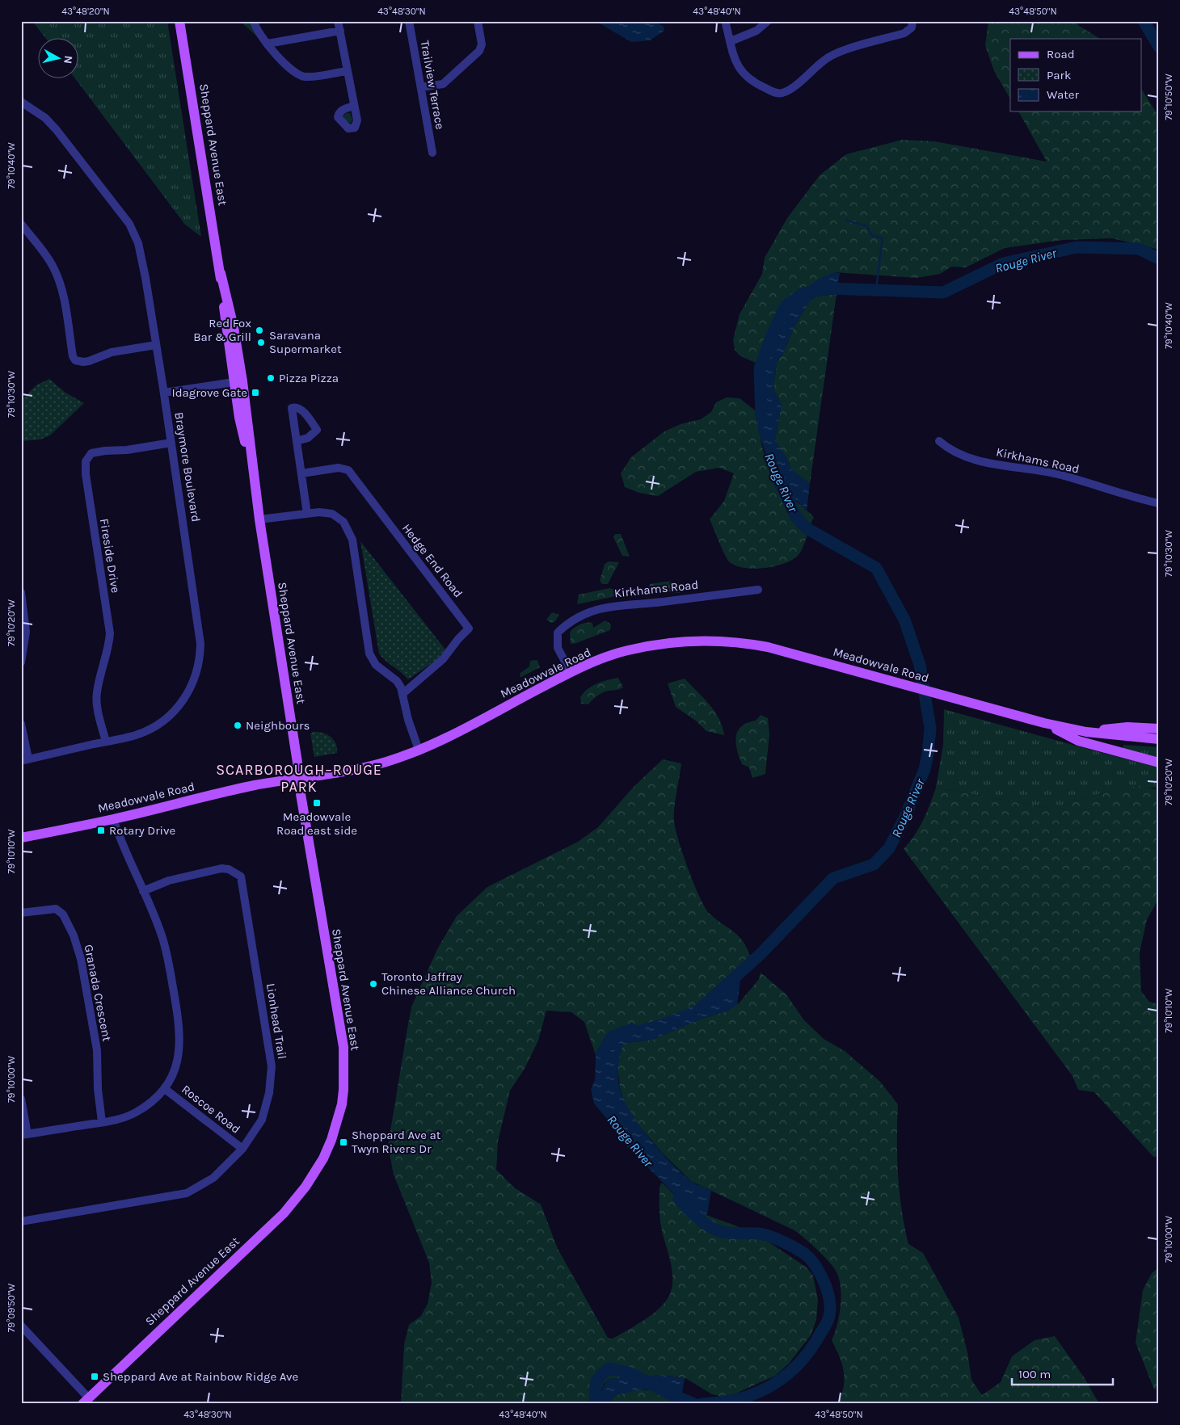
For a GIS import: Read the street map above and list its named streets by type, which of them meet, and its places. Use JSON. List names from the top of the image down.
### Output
{
  "streets": {
    "main road": ["Sheppard Avenue East", "Meadowvale Road"],
    "street": [
      "Trailview Terrace",
      "Kirkhams Road",
      "Braymore Boulevard",
      "Fireside Drive",
      "Hedge End Road",
      "Granada Crescent",
      "Lionhead Trail",
      "Roscoe Road"
    ]
  },
  "crossings": [
    ["Sheppard Avenue East", "Meadowvale Road"],
    ["Kirkhams Road", "Meadowvale Road"],
    ["Braymore Boulevard", "Fireside Drive"],
    ["Lionhead Trail", "Roscoe Road"]
  ],
  "districts": ["SCARBOROUGH–ROUGE PARK"],
  "water": ["Rouge River"],
  "places": {
    "other": [
      "Red Fox Bar & Grill",
      "Saravana Supermarket",
      "Pizza Pizza",
      "Neighbours",
      "Toronto Jaffray Chinese Alliance Church"
    ],
    "transit": [
      "Idagrove Gate",
      "Meadowvale Road east side",
      "Rotary Drive",
      "Sheppard Ave at Twyn Rivers Dr",
      "Sheppard Ave at Rainbow Ridge Ave"
    ]
  },
  "legend": ["Road", "Park", "Water"],
  "scale_bar": "100 m",
  "north": "right",
  "coordinates": [
    "43°48'20\"N",
    "43°48'30\"N",
    "43°48'40\"N",
    "43°48'50\"N",
    "79°10'50\"W",
    "79°10'40\"W",
    "79°10'30\"W",
    "79°10'20\"W",
    "79°10'10\"W",
    "79°10'00\"W",
    "79°09'50\"W"
  ]
}
